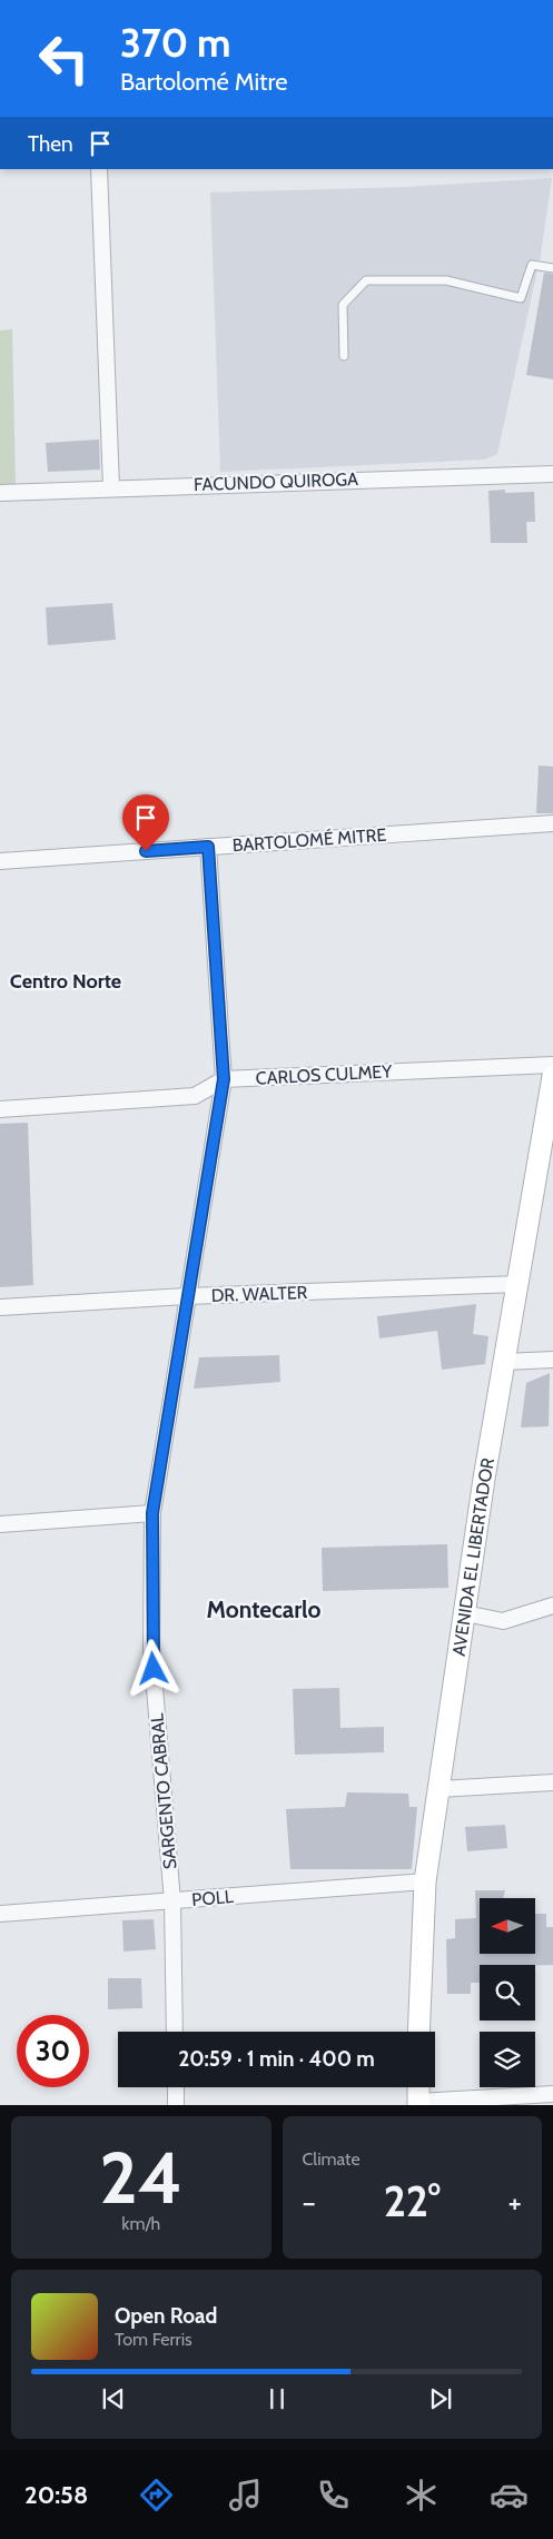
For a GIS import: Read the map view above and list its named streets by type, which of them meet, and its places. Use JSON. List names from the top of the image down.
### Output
{
  "streets": {
    "main road": ["AVENIDA EL LIBERTADOR"],
    "street": [
      "FACUNDO QUIROGA",
      "BARTOLOMÉ MITRE",
      "CARLOS CULMEY",
      "DR. WALTER",
      "SARGENTO CABRAL",
      "POLL"
    ]
  },
  "crossings": [
    ["BARTOLOMÉ MITRE", "SARGENTO CABRAL"],
    ["CARLOS CULMEY", "SARGENTO CABRAL"],
    ["DR. WALTER", "AVENIDA EL LIBERTADOR"],
    ["DR. WALTER", "SARGENTO CABRAL"],
    ["AVENIDA EL LIBERTADOR", "POLL"],
    ["SARGENTO CABRAL", "POLL"]
  ],
  "districts": ["Centro Norte", "Montecarlo"],
  "north": "left",
  "page": {
    "turn": ["370 m", "Bartolomé Mitre"],
    "then": "Then",
    "limit": "30",
    "trip": "20:59 · 1 min · 400 m",
    "tile": [
      ["24", "km/h"],
      "Climate"
    ],
    "heat": ["−", "22°", "+"],
    "song": ["Open Road", "Tom Ferris"],
    "tabs": "20:58"
  }
}
